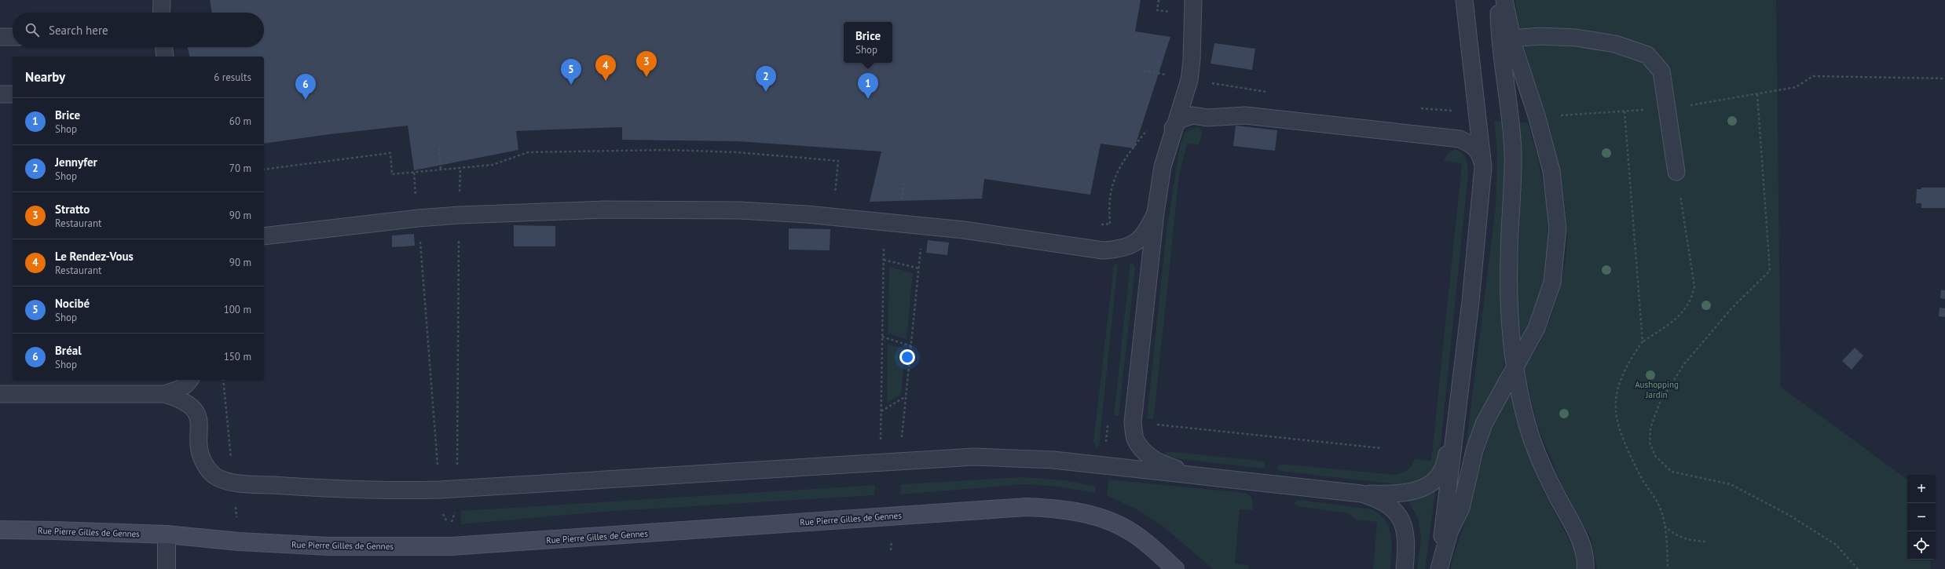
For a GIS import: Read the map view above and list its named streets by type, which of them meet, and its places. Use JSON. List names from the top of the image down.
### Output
{
  "streets": {
    "street": ["Rue Pierre Gilles de Gennes"]
  },
  "parks": ["Aushopping Jardin"],
  "page": {
    "search": "Search here",
    "popup": ["Brice", "Shop"],
    "pins": [
      "3",
      "4",
      "5",
      "2",
      "1",
      "6"
    ],
    "heading": ["Nearby", "6 results"],
    "list": [
      {
        "mark": "1",
        "name": "Brice",
        "note": "Shop",
        "value": "60 m"
      },
      {
        "mark": "2",
        "name": "Jennyfer",
        "note": "Shop",
        "value": "70 m"
      },
      {
        "mark": "3",
        "name": "Stratto",
        "note": "Restaurant",
        "value": "90 m"
      },
      {
        "mark": "4",
        "name": "Le Rendez-Vous",
        "note": "Restaurant",
        "value": "90 m"
      },
      {
        "mark": "5",
        "name": "Nocibé",
        "note": "Shop",
        "value": "100 m"
      },
      {
        "mark": "6",
        "name": "Bréal",
        "note": "Shop",
        "value": "150 m"
      }
    ],
    "map_buttons": ["+", "−"]
  }
}
